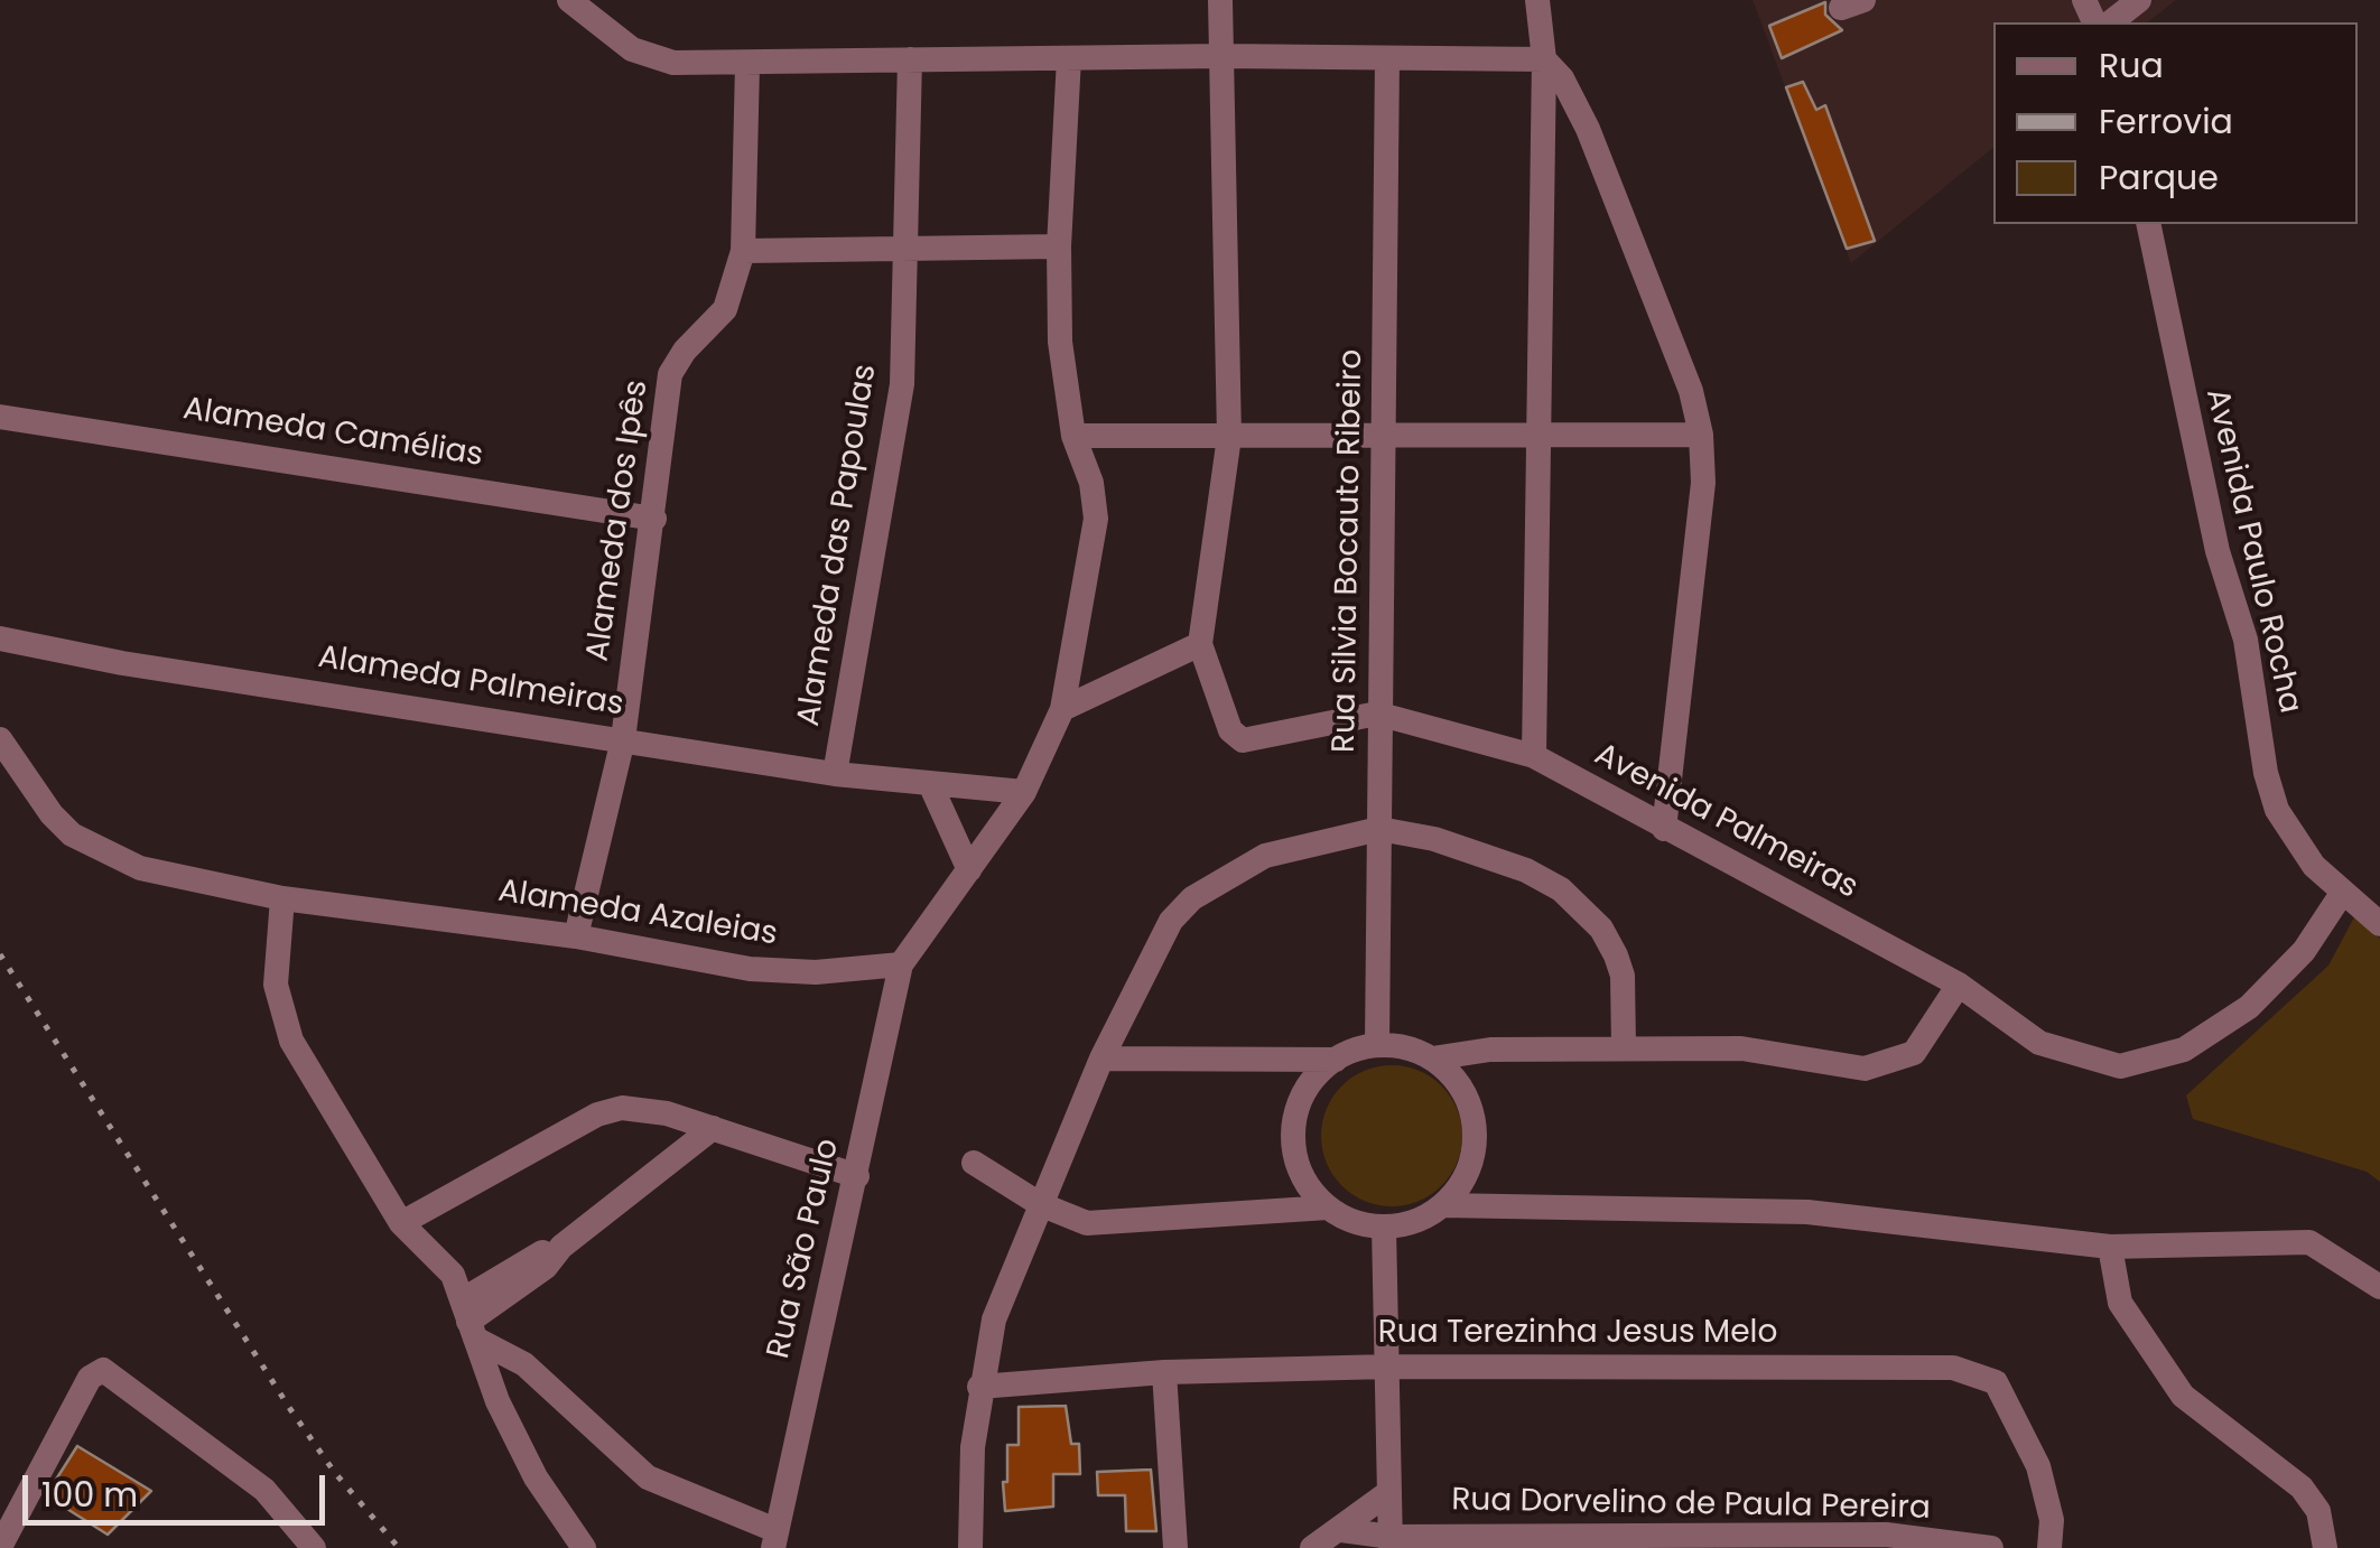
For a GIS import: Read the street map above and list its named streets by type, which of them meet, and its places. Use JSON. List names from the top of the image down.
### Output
{
  "streets": {
    "street": [
      "Alameda Camélias",
      "Alameda dos Ipês",
      "Alameda das Papoulas",
      "Rua Silvia Bocauto Ribeiro",
      "Avenida Paulo Rocha",
      "Alameda Palmeiras",
      "Avenida Palmeiras",
      "Alameda Azaleias",
      "Rua São Paulo",
      "Rua Terezinha Jesus Melo",
      "Rua Dorvelino de Paula Pereira"
    ]
  },
  "crossings": [
    ["Alameda Camélias", "Alameda dos Ipês"],
    ["Alameda dos Ipês", "Alameda Palmeiras"],
    ["Alameda dos Ipês", "Alameda Azaleias"],
    ["Alameda das Papoulas", "Alameda Palmeiras"],
    ["Rua Silvia Bocauto Ribeiro", "Avenida Palmeiras"],
    ["Avenida Paulo Rocha", "Avenida Palmeiras"],
    ["Alameda Azaleias", "Rua São Paulo"]
  ],
  "legend": ["Rua", "Ferrovia", "Parque"],
  "scale_bar": "100 m"
}
